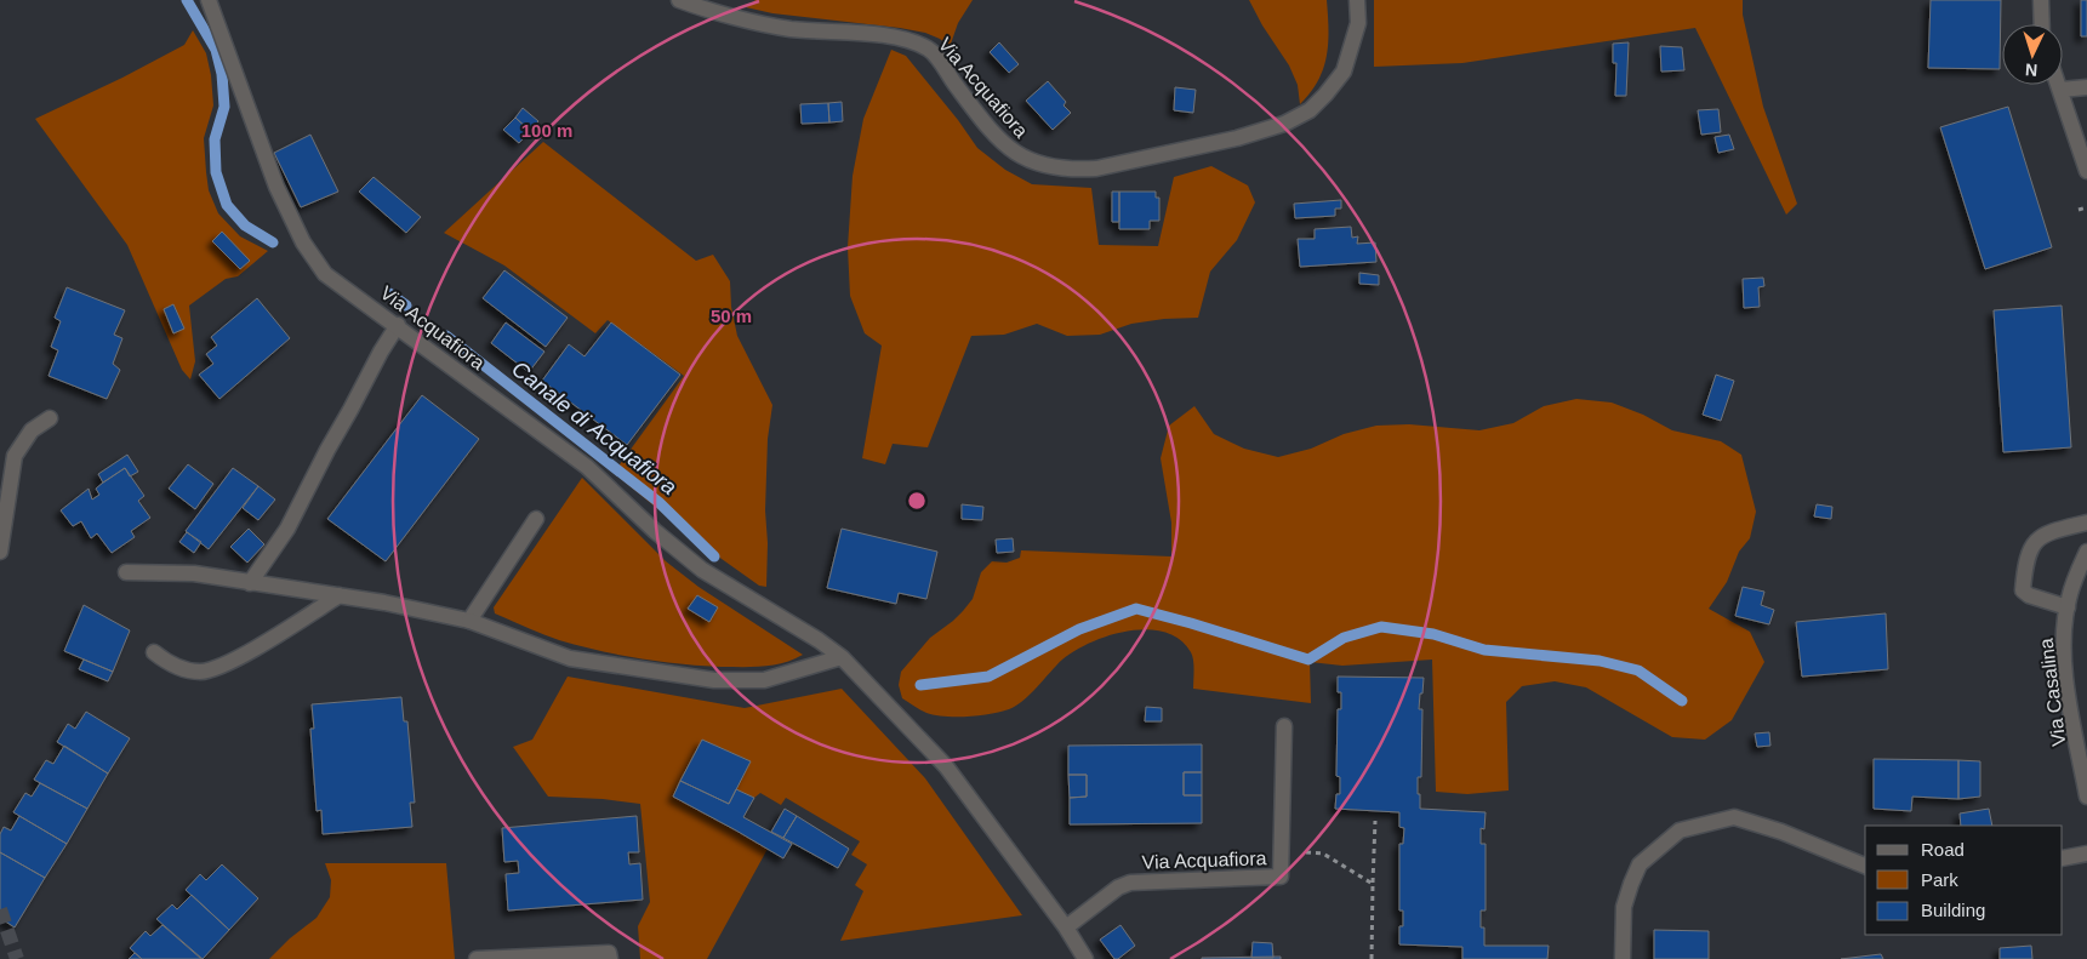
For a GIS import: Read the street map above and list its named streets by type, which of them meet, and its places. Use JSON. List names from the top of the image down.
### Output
{
  "streets": {
    "street": ["Via Acquafiora", "Via Casalina"]
  },
  "water": ["Canale di Acquafiora"],
  "legend": ["Road", "Park", "Building"],
  "north": "bottom",
  "rings": ["100 m", "50 m"]
}
